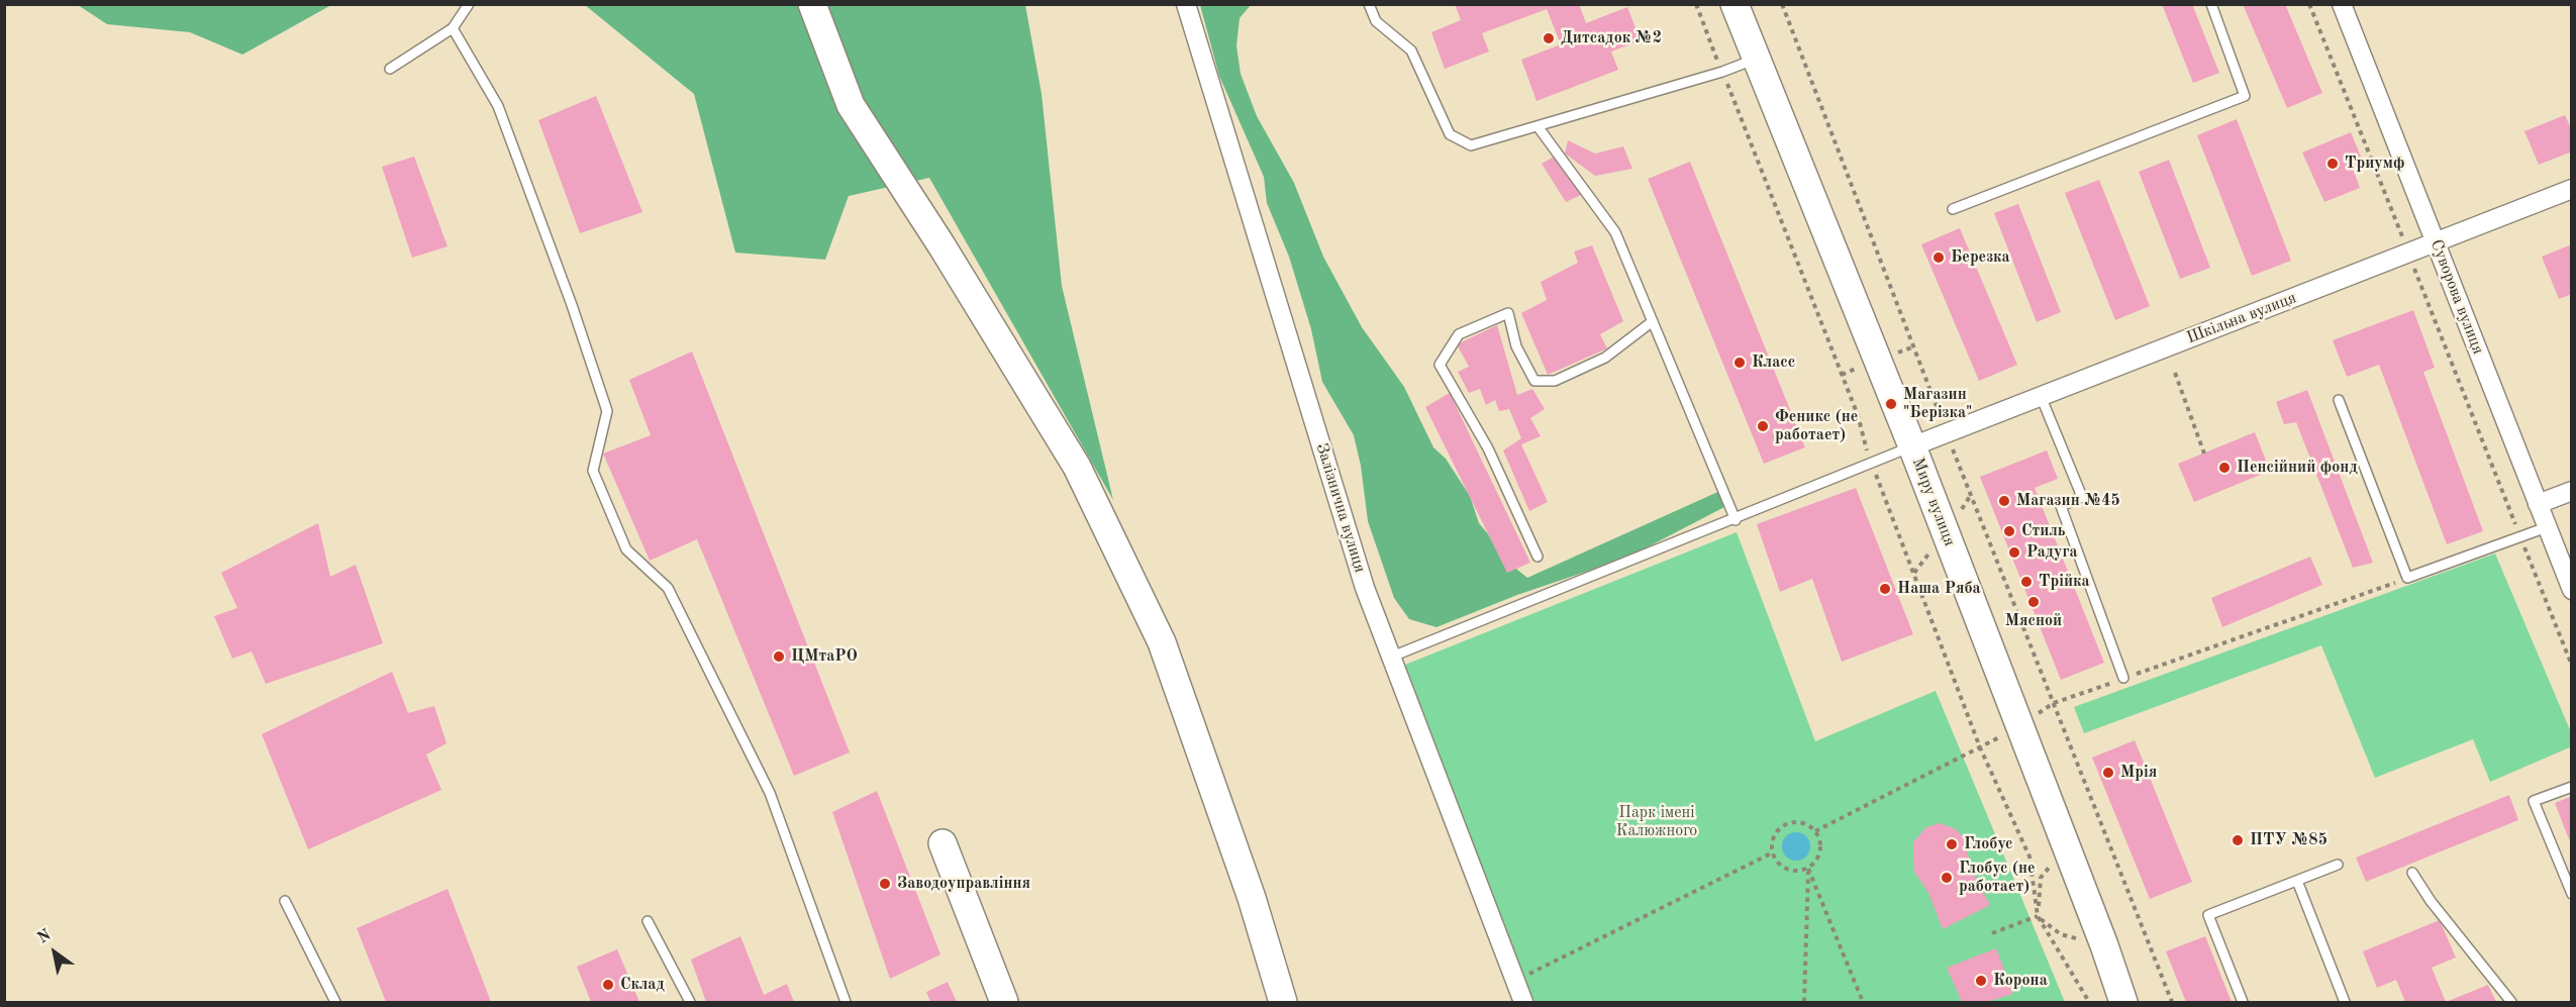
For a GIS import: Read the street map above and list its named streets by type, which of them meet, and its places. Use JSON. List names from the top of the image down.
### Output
{
  "streets": {
    "street": [
      "Суворова вулиця",
      "Шкільна вулиця",
      "Миру вулиця",
      "Залізнична вулиця"
    ]
  },
  "crossings": [
    ["Суворова вулиця", "Шкільна вулиця"],
    ["Шкільна вулиця", "Миру вулиця"]
  ],
  "parks": ["Парк імені Калюжного"],
  "places": [
    "Дитсадок №2",
    "Триумф",
    "Березка",
    "Класс",
    "Магазин \"Берізка\"",
    "Феникс (не работает)",
    "Пенсійний фонд",
    "Магазин №45",
    "Стиль",
    "Радуга",
    "Трійка",
    "Наша Ряба",
    "Мясной",
    "ЦМтаРО",
    "Мрія",
    "ПТУ №85",
    "Глобус",
    "Глобус (не работает)",
    "Заводоуправління",
    "Корона",
    "Склад"
  ],
  "north": "top left"
}
